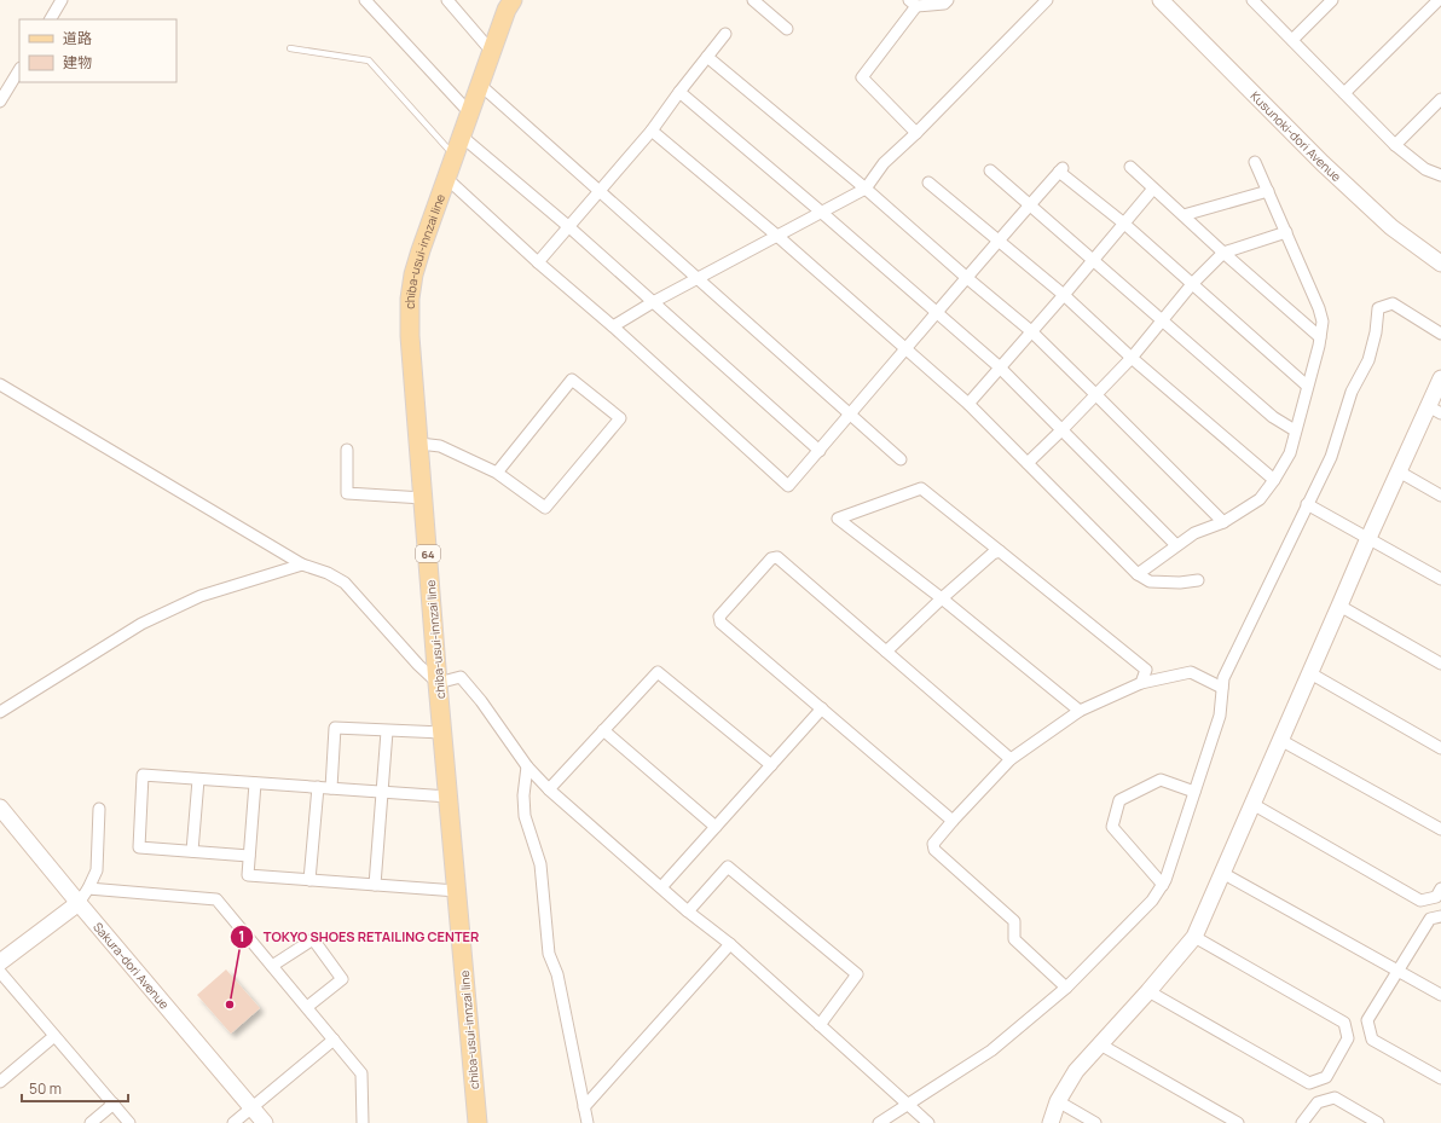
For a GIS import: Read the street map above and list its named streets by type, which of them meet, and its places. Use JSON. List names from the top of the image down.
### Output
{
  "streets": {
    "main road": ["chiba-usui-innzai line", "64"],
    "street": ["Kusunoki-dori Avenue", "Sakura-dori Avenue"]
  },
  "places": ["TOKYO SHOES RETAILING CENTER"],
  "legend": ["道路", "建物"],
  "scale_bar": "50 m"
}
